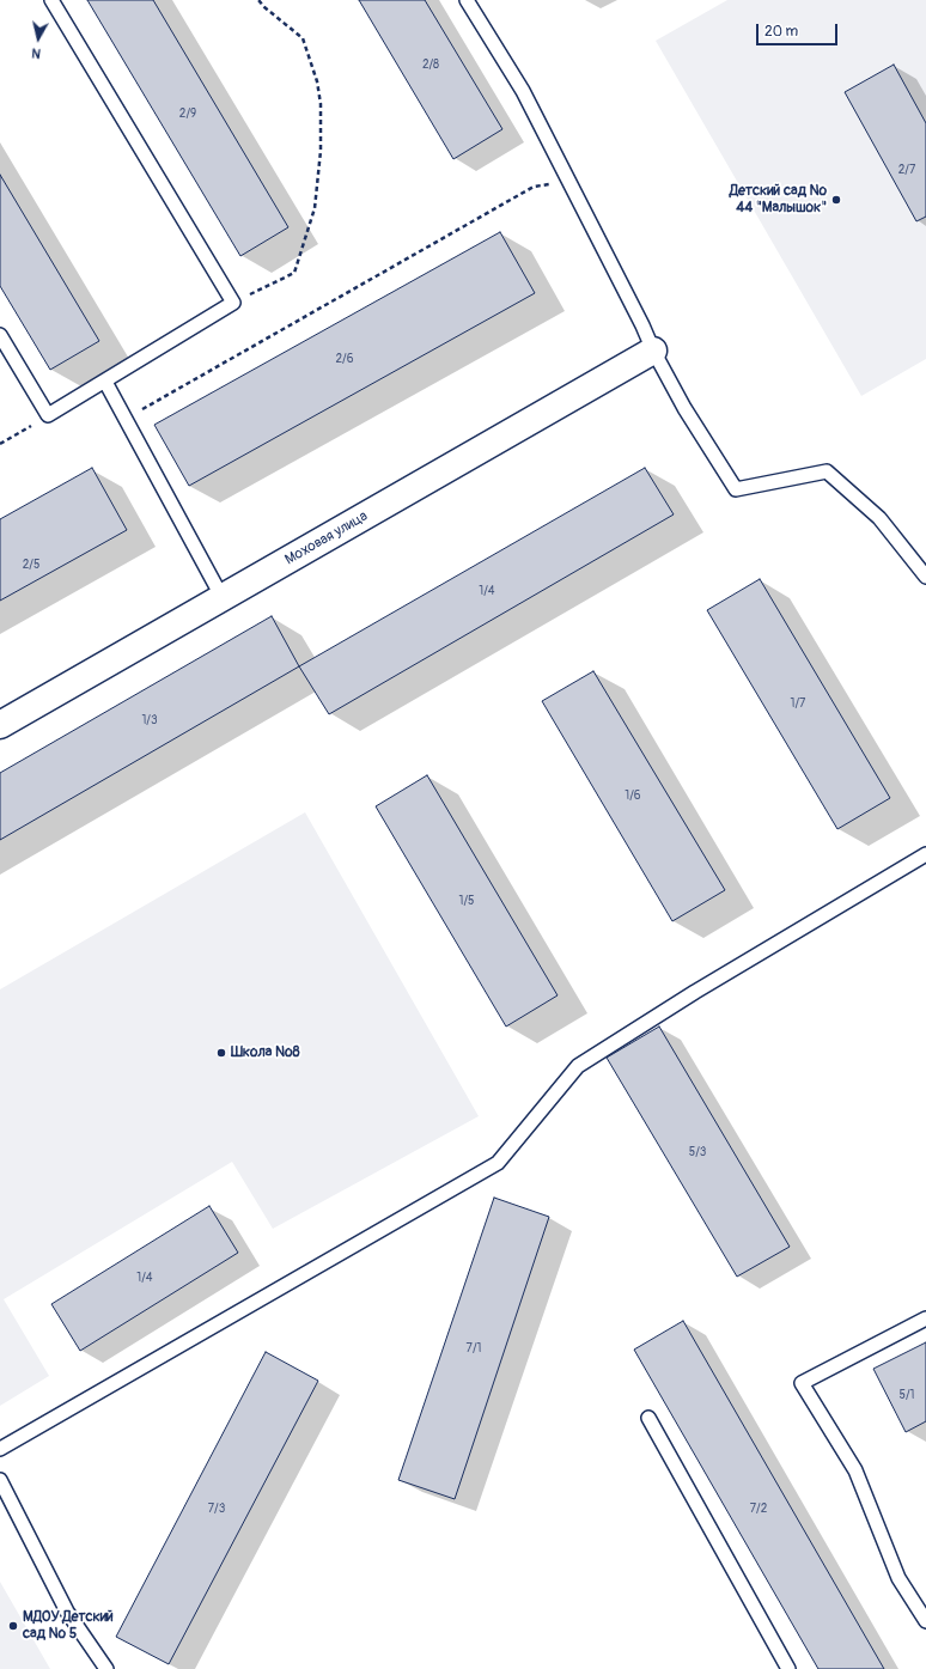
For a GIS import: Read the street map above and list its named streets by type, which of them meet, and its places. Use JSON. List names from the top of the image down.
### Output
{
  "streets": {
    "street": ["Моховая улица"]
  },
  "places": ["Детский сад № 44 \"Малышок\"", "Школа №8", "МДОУ Детский сад № 5"],
  "house_numbers": [
    "2/8",
    "2/9",
    "2/7",
    "2/6",
    "2/5",
    "1/4",
    "1/7",
    "1/3",
    "1/6",
    "1/5",
    "5/3",
    "1/4",
    "7/1",
    "5/1",
    "7/3",
    "7/2"
  ],
  "scale_bar": "20 m",
  "north": "bottom"
}
